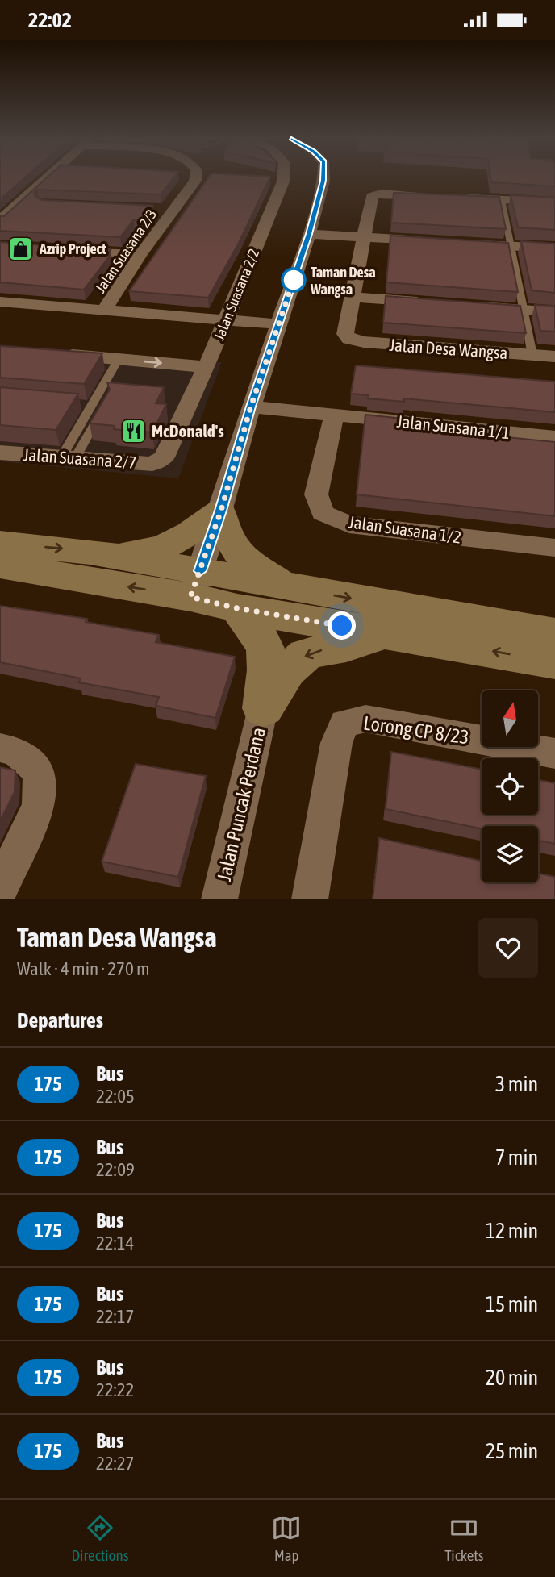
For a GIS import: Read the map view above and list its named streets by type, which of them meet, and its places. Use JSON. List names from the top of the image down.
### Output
{
  "streets": {
    "street": [
      "Jalan Suasana 2/3",
      "Jalan Suasana 2/2",
      "Jalan Desa Wangsa",
      "Jalan Suasana 1/1",
      "Jalan Suasana 2/7",
      "Jalan Suasana 1/2",
      "Lorong CP 8/23",
      "Jalan Puncak Perdana"
    ]
  },
  "crossings": [
    ["Jalan Suasana 2/2", "Jalan Suasana 2/7"],
    ["Jalan Suasana 1/1", "Jalan Suasana 1/2"]
  ],
  "places": {
    "shop": ["Azrip Project"],
    "other": ["Taman Desa Wangsa"],
    "restaurant": ["McDonald's"]
  },
  "lines": ["bus line 175"],
  "north": "top",
  "page": {
    "status": "22:02",
    "heading": [
      ["Taman Desa Wangsa", "Walk · 4 min · 270 m"],
      "Departures"
    ],
    "list": [
      {
        "mark": "175",
        "name": "Bus",
        "note": "22:05",
        "value": "3 min"
      },
      {
        "mark": "175",
        "name": "Bus",
        "note": "22:09",
        "value": "7 min"
      },
      {
        "mark": "175",
        "name": "Bus",
        "note": "22:14",
        "value": "12 min"
      },
      {
        "mark": "175",
        "name": "Bus",
        "note": "22:17",
        "value": "15 min"
      },
      {
        "mark": "175",
        "name": "Bus",
        "note": "22:22",
        "value": "20 min"
      },
      {
        "mark": "175",
        "name": "Bus",
        "note": "22:27",
        "value": "25 min"
      }
    ],
    "tabs": ["Directions", "Map", "Tickets"]
  }
}
